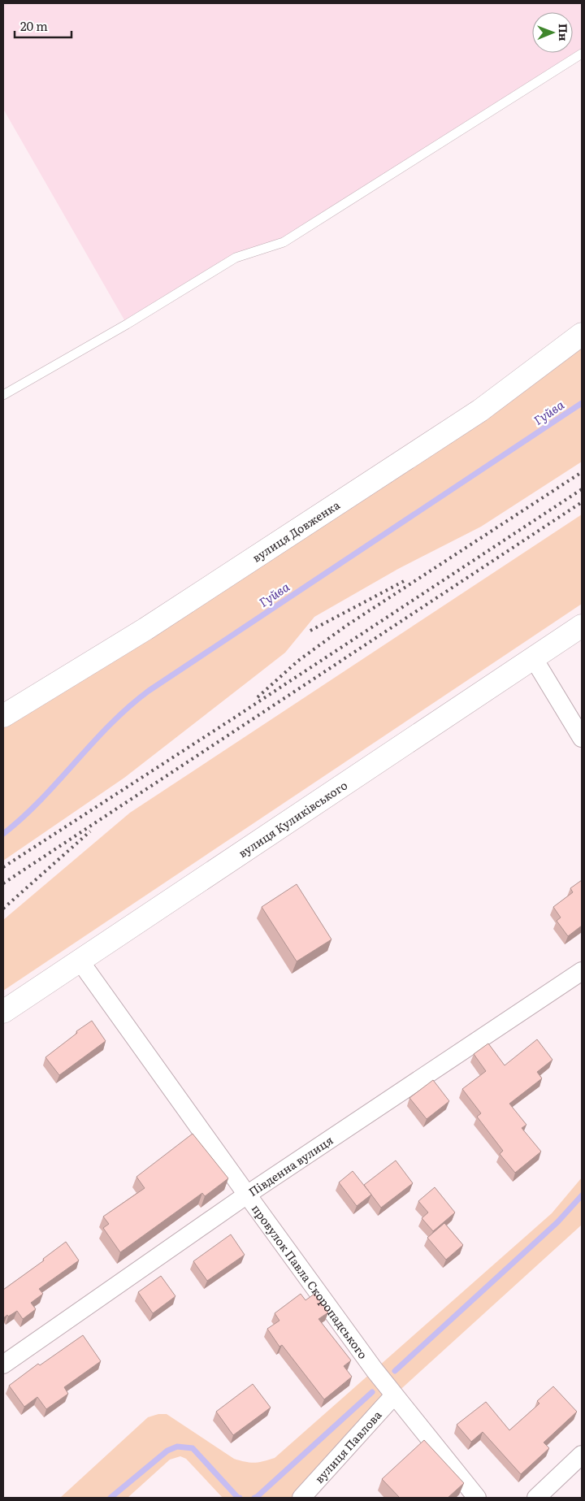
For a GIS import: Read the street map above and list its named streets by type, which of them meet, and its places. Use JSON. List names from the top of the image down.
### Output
{
  "streets": {
    "street": [
      "вулиця Довженка",
      "вулиця Куликівського",
      "Південна вулиця",
      "провулок Павла Скоропадського",
      "вулиця Павлова"
    ]
  },
  "crossings": [
    ["вулиця Куликівського", "провулок Павла Скоропадського"],
    ["Південна вулиця", "провулок Павла Скоропадського"],
    ["провулок Павла Скоропадського", "вулиця Павлова"]
  ],
  "water": ["Гуйва"],
  "scale_bar": "20 m",
  "north": "right"
}
